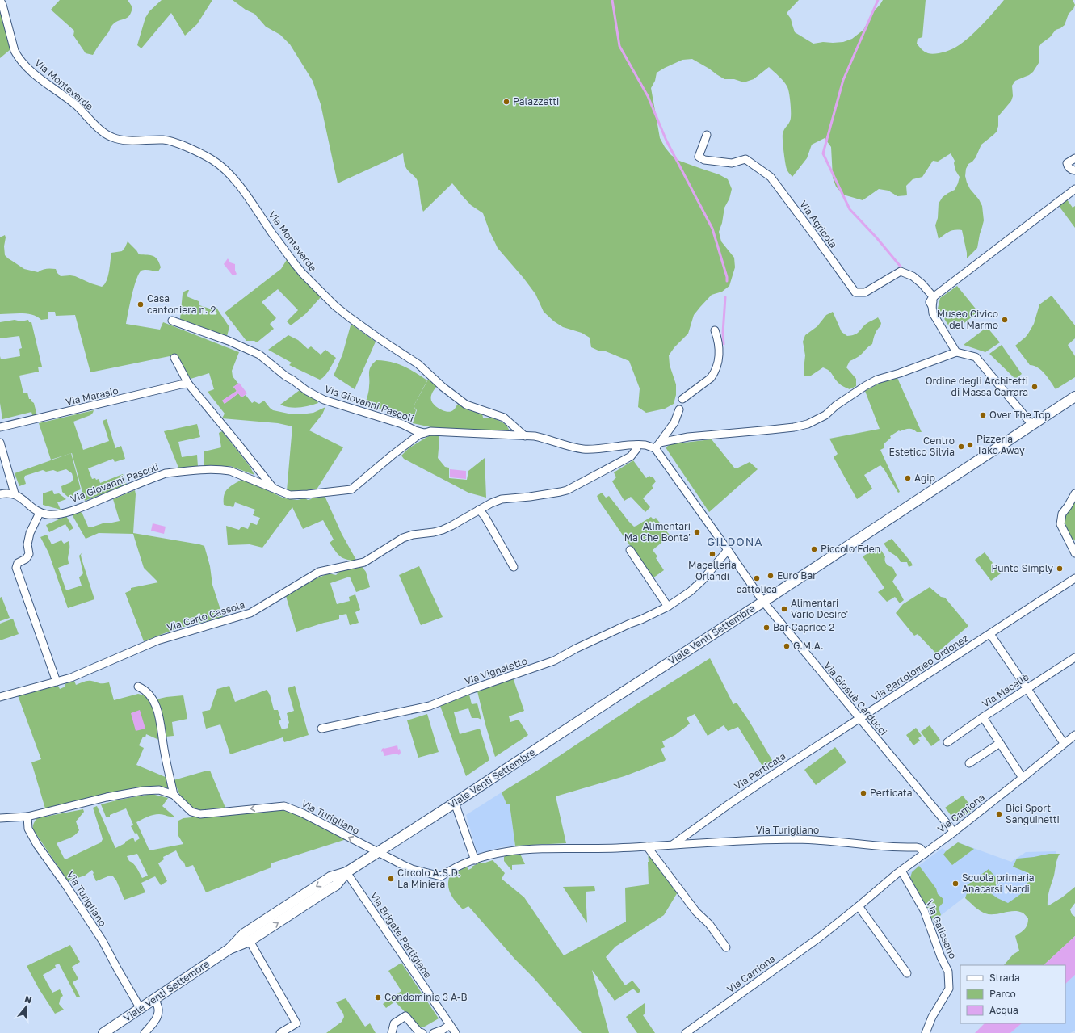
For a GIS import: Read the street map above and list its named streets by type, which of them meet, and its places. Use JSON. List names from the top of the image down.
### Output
{
  "streets": {
    "main road": ["Viale Venti Settembre"],
    "street": [
      "Via Monteverde",
      "Via Agricola",
      "Via Marasio",
      "Via Giovanni Pascoli",
      "Via Carlo Cassola",
      "Via Bartolomeo Ordonez",
      "Via Vignaletto",
      "Via Macallè",
      "Via Giosuè Carducci",
      "Via Perticata",
      "Via Carriona",
      "Via Turigliano",
      "Via Galissano",
      "Via Brigate Partigiane"
    ]
  },
  "crossings": [
    ["Via Monteverde", "Via Giovanni Pascoli"],
    ["Viale Venti Settembre", "Via Giosuè Carducci"],
    ["Viale Venti Settembre", "Via Turigliano"],
    ["Viale Venti Settembre", "Via Brigate Partigiane"],
    ["Via Bartolomeo Ordonez", "Via Giosuè Carducci"],
    ["Via Bartolomeo Ordonez", "Via Perticata"],
    ["Via Vignaletto", "Via Giosuè Carducci"],
    ["Via Giosuè Carducci", "Via Perticata"],
    ["Via Giosuè Carducci", "Via Carriona"],
    ["Via Perticata", "Via Turigliano"],
    ["Via Carriona", "Via Turigliano"],
    ["Via Carriona", "Via Galissano"]
  ],
  "districts": ["GILDONA"],
  "places": [
    "Palazzetti",
    "Casa cantoniera n. 2",
    "Museo Civico del Marmo",
    "Ordine degli Architetti di Massa Carrara",
    "Over The Top",
    "Pizzeria Take Away",
    "Centro Estetico Silvia",
    "Agip",
    "Alimentari Ma Che Bonta'",
    "Piccolo Eden",
    "Macelleria Orlandi",
    "Punto Simply",
    "Euro Bar",
    "cattolica",
    "Alimentari Vario Desire'",
    "Bar Caprice 2",
    "G.M.A.",
    "Perticata",
    "Bici Sport Sanguinetti",
    "Circolo A.S.D. La Miniera",
    "Scuola primaria Anacarsi Nardi",
    "Condominio 3 A-B"
  ],
  "legend": ["Strada", "Parco", "Acqua"],
  "north": "top"
}
